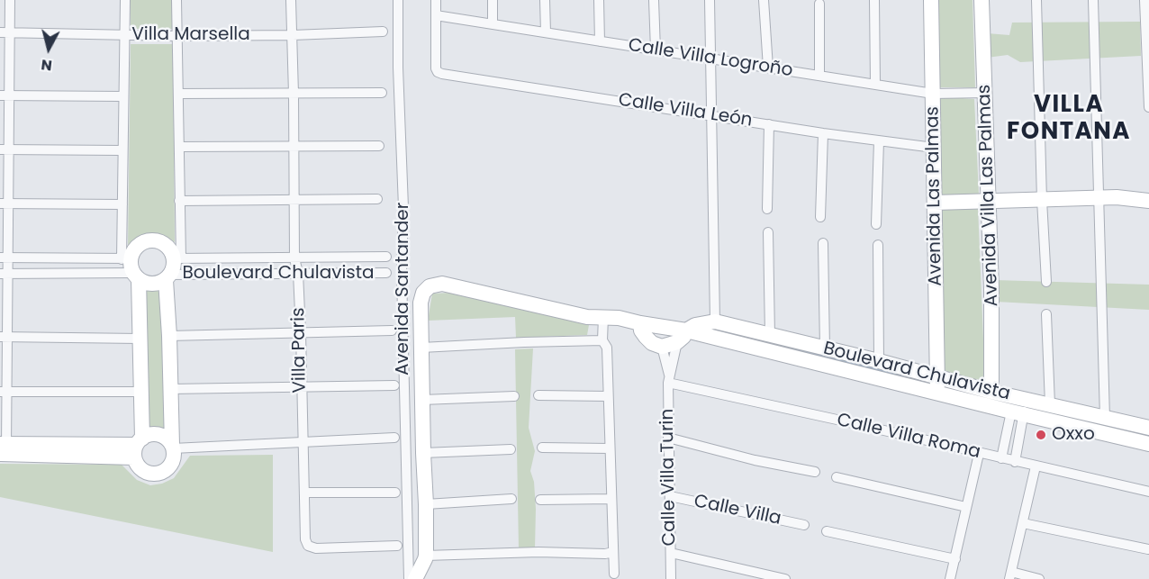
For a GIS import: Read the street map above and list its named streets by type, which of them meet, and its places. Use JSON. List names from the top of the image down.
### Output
{
  "streets": {
    "street": [
      "Villa Marsella",
      "Calle Villa Logroño",
      "Calle Villa León",
      "Avenida Villa Las Palmas",
      "Avenida Las Palmas",
      "Boulevard Chulavista",
      "Avenida Santander",
      "Villa Paris",
      "Calle Villa Roma",
      "Calle Villa Turin",
      "Calle Villa"
    ]
  },
  "crossings": [
    ["Villa Marsella", "Villa Paris"],
    ["Calle Villa Logroño", "Calle Villa León"],
    ["Calle Villa Logroño", "Avenida Villa Las Palmas"],
    ["Calle Villa Logroño", "Avenida Las Palmas"],
    ["Calle Villa León", "Avenida Las Palmas"],
    ["Avenida Villa Las Palmas", "Boulevard Chulavista"],
    ["Avenida Las Palmas", "Boulevard Chulavista"],
    ["Boulevard Chulavista", "Avenida Santander"],
    ["Boulevard Chulavista", "Villa Paris"],
    ["Boulevard Chulavista", "Calle Villa Turin"],
    ["Calle Villa Roma", "Calle Villa Turin"],
    ["Calle Villa Turin", "Calle Villa"]
  ],
  "districts": ["VILLA FONTANA"],
  "places": ["Oxxo"],
  "north": "bottom"
}
